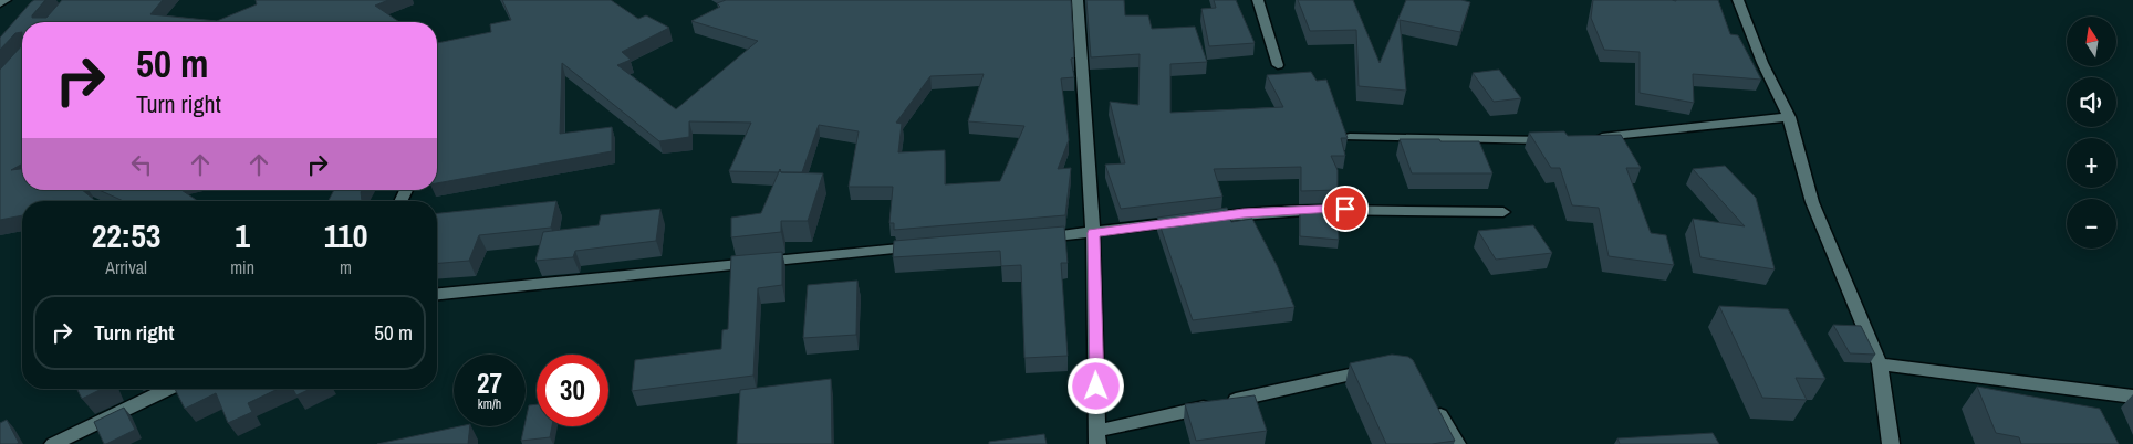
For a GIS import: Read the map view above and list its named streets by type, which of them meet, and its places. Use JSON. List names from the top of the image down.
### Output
{
  "north": "top",
  "page": {
    "map_buttons": ["+", "−"],
    "turn": ["50 m", "Turn right"],
    "eta": [
      "22:53",
      "Arrival",
      "1",
      "min",
      "110",
      "m"
    ],
    "list": [
      {
        "name": "Turn right",
        "value": "50 m"
      }
    ],
    "speed": "27 km/h",
    "limit": "30"
  }
}
